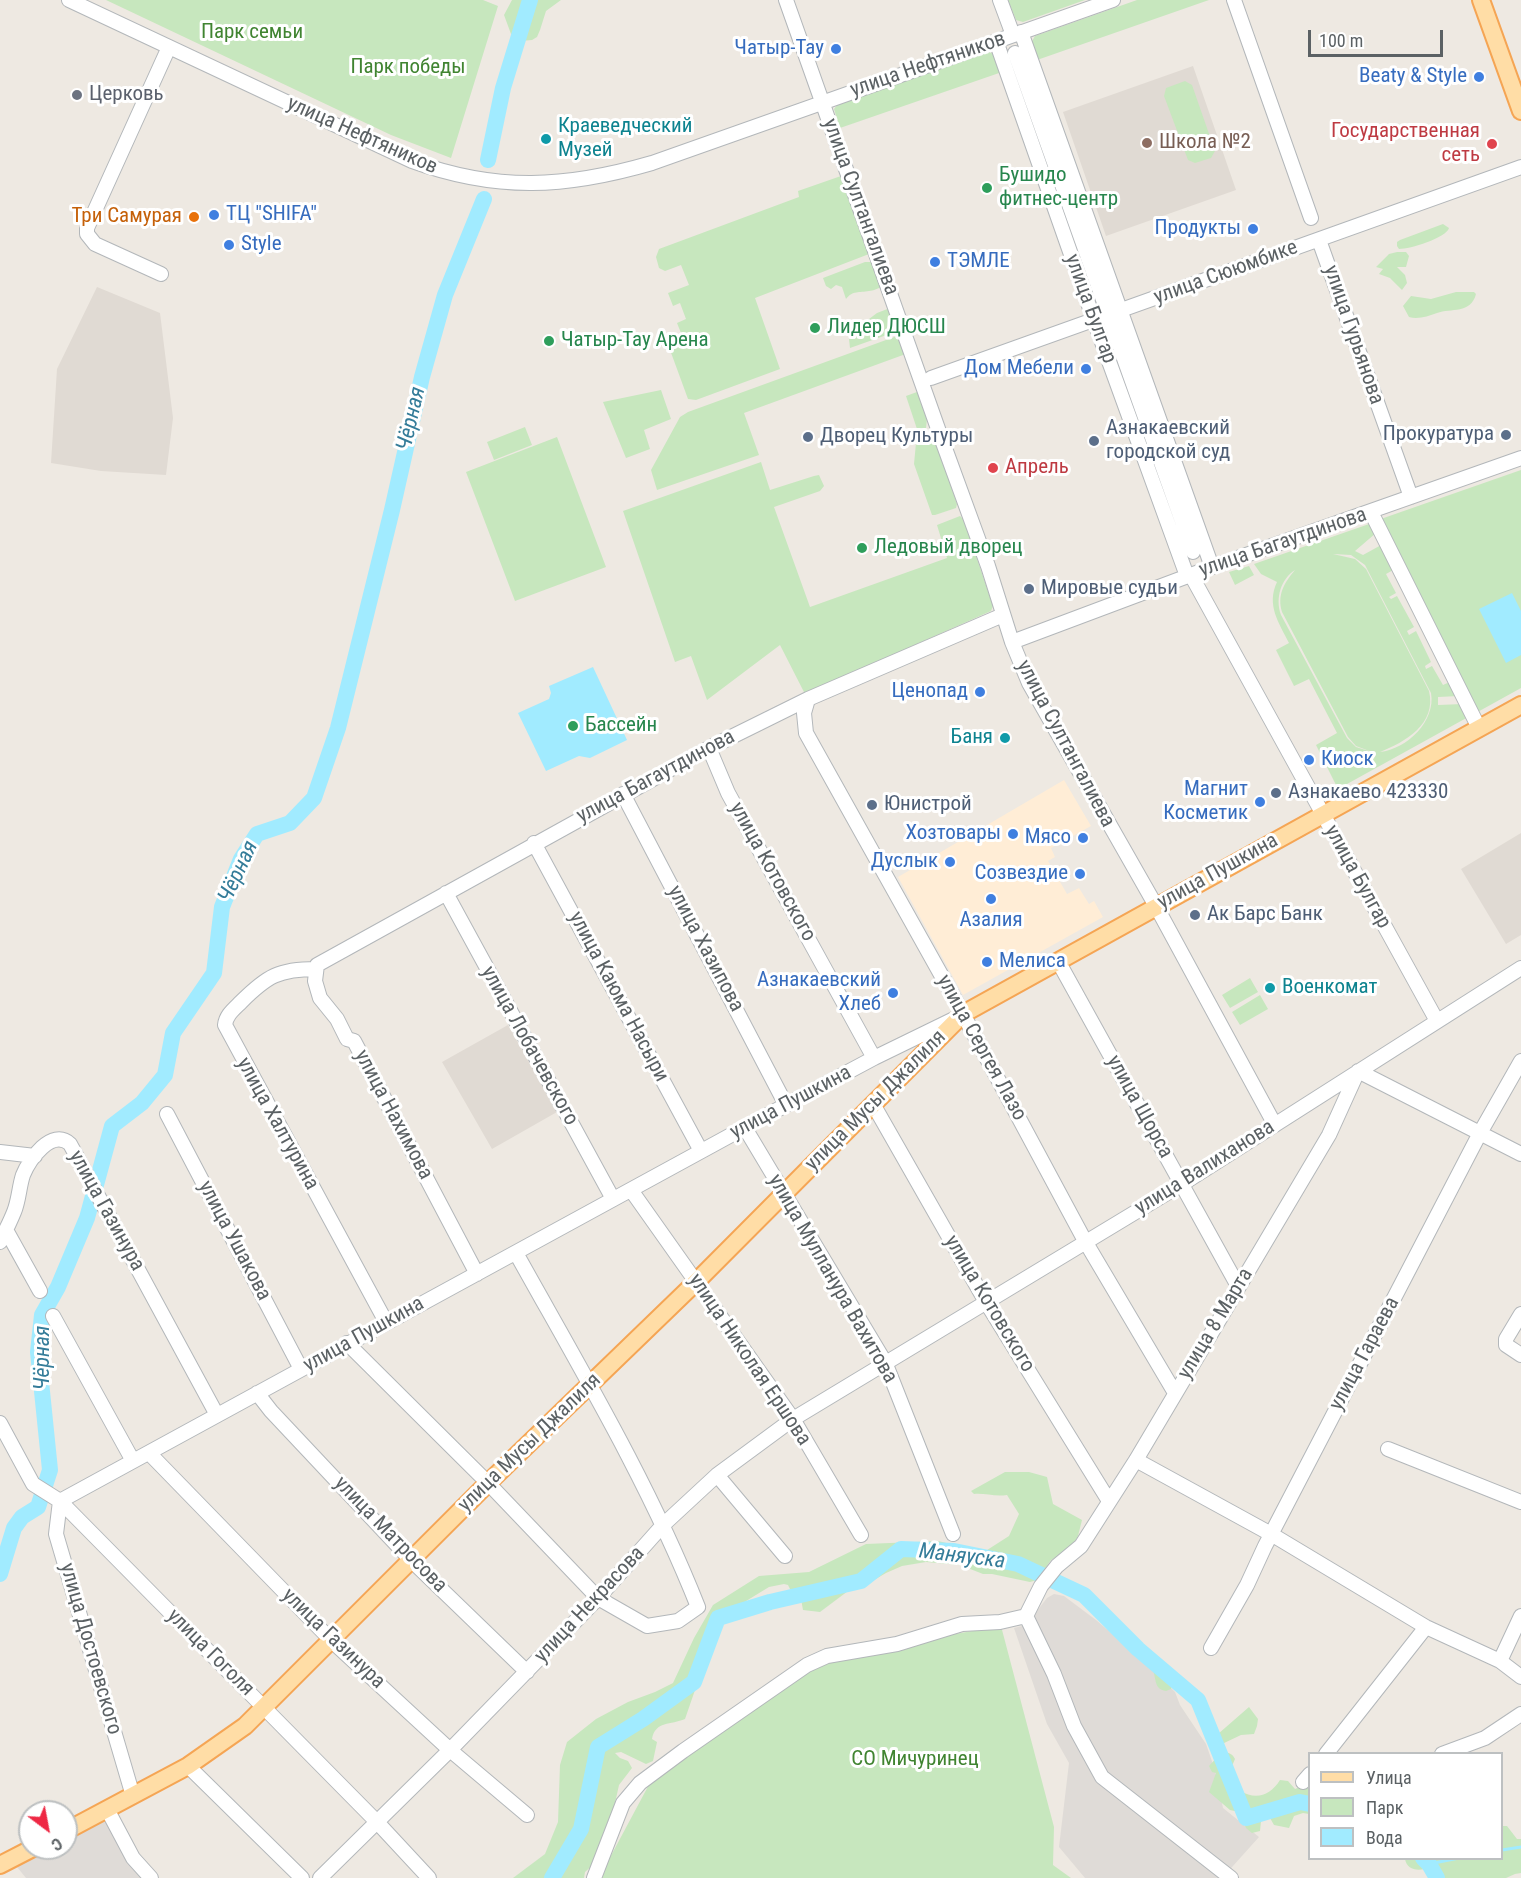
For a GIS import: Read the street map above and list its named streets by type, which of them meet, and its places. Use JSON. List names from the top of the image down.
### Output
{
  "streets": {
    "main road": ["улица Пушкина", "улица Мусы Джалиля"],
    "street": [
      "улица Нефтяников",
      "улица Султангалиева",
      "улица Сююмбике",
      "улица Булгар",
      "улица Гурьянова",
      "улица Багаутдинова",
      "улица Котовского",
      "улица Хазипова",
      "улица Каюма Насыри",
      "улица Лобачевского",
      "улица Сергея Лазо",
      "улица Щорса",
      "улица Нахимова",
      "улица Халтурина",
      "улица Валиханова",
      "улица Газинура",
      "улица Ушакова",
      "улица Мулланура Вахитова",
      "улица 8 Марта",
      "улица Гараева",
      "улица Николая Ершова",
      "улица Матросова",
      "улица Некрасова",
      "улица Достоевского",
      "улица Гоголя"
    ]
  },
  "crossings": [
    ["улица Нефтяников", "улица Султангалиева"],
    ["улица Нефтяников", "улица Булгар"],
    ["улица Султангалиева", "улица Багаутдинова"],
    ["улица Султангалиева", "улица Пушкина"],
    ["улица Султангалиева", "улица Валиханова"],
    ["улица Сююмбике", "улица Булгар"],
    ["улица Сююмбике", "улица Гурьянова"],
    ["улица Булгар", "улица Багаутдинова"],
    ["улица Булгар", "улица Пушкина"],
    ["улица Булгар", "улица Валиханова"],
    ["улица Гурьянова", "улица Багаутдинова"],
    ["улица Багаутдинова", "улица Котовского"],
    ["улица Багаутдинова", "улица Хазипова"],
    ["улица Багаутдинова", "улица Каюма Насыри"],
    ["улица Багаутдинова", "улица Лобачевского"],
    ["улица Багаутдинова", "улица Сергея Лазо"],
    ["улица Багаутдинова", "улица Нахимова"],
    ["улица Багаутдинова", "улица Халтурина"],
    ["улица Котовского", "улица Пушкина"],
    ["улица Котовского", "улица Мусы Джалиля"],
    ["улица Котовского", "улица Валиханова"],
    ["улица Котовского", "улица 8 Марта"],
    ["улица Пушкина", "улица Хазипова"],
    ["улица Пушкина", "улица Каюма Насыри"],
    ["улица Пушкина", "улица Лобачевского"],
    ["улица Пушкина", "улица Сергея Лазо"],
    ["улица Пушкина", "улица Мусы Джалиля"],
    ["улица Пушкина", "улица Щорса"],
    ["улица Пушкина", "улица Нахимова"],
    ["улица Пушкина", "улица Халтурина"],
    ["улица Пушкина", "улица Газинура"],
    ["улица Пушкина", "улица Ушакова"],
    ["улица Пушкина", "улица Мулланура Вахитова"],
    ["улица Пушкина", "улица Николая Ершова"],
    ["улица Пушкина", "улица Матросова"],
    ["улица Пушкина", "улица Достоевского"],
    ["улица Пушкина", "улица Гоголя"],
    ["улица Сергея Лазо", "улица Мусы Джалиля"],
    ["улица Сергея Лазо", "улица Валиханова"],
    ["улица Сергея Лазо", "улица 8 Марта"],
    ["улица Мусы Джалиля", "улица Газинура"],
    ["улица Мусы Джалиля", "улица Мулланура Вахитова"],
    ["улица Мусы Джалиля", "улица Николая Ершова"],
    ["улица Мусы Джалиля", "улица Матросова"],
    ["улица Мусы Джалиля", "улица Достоевского"],
    ["улица Мусы Джалиля", "улица Гоголя"],
    ["улица Щорса", "улица Валиханова"],
    ["улица Щорса", "улица 8 Марта"],
    ["улица Нахимова", "улица Халтурина"],
    ["улица Валиханова", "улица Мулланура Вахитова"],
    ["улица Валиханова", "улица 8 Марта"],
    ["улица Валиханова", "улица Некрасова"],
    ["улица Газинура", "улица Некрасова"],
    ["улица Мулланура Вахитова", "улица Некрасова"],
    ["улица Николая Ершова", "улица Некрасова"],
    ["улица Матросова", "улица Некрасова"],
    ["улица Некрасова", "улица Гоголя"],
    ["улица Достоевского", "улица Гоголя"]
  ],
  "water": ["Чёрная", "Маняуска"],
  "parks": ["Парк семьи", "Парк победы", "СО Мичуринец"],
  "places": [
    "Чатыр-Тау",
    "Beaty & Style",
    "Церковь",
    "Краеведческий Музей",
    "Школа №2",
    "Государственная сеть",
    "Бушидо фитнес-центр",
    "ТЦ \"SHIFA\"",
    "Три Самурая",
    "Продукты",
    "Style",
    "ТЭМЛЕ",
    "Лидер ДЮСШ",
    "Чатыр-Тау Арена",
    "Дом Мебели",
    "Прокуратура",
    "Дворец Культуры",
    "Азнакаевский городской суд",
    "Апрель",
    "Ледовый дворец",
    "Мировые судьи",
    "Ценопад",
    "Бассейн",
    "Баня",
    "Киоск",
    "Азнакаево 423330",
    "Магнит Косметик",
    "Юнистрой",
    "Хозтовары",
    "Мясо",
    "Дуслык",
    "Созвездие",
    "Азалия",
    "Ак Барс Банк",
    "Мелиса",
    "Военкомат",
    "Азнакаевский Хлеб"
  ],
  "legend": ["Улица", "Парк", "Вода"],
  "scale_bar": "100 m",
  "north": "bottom right"
}
